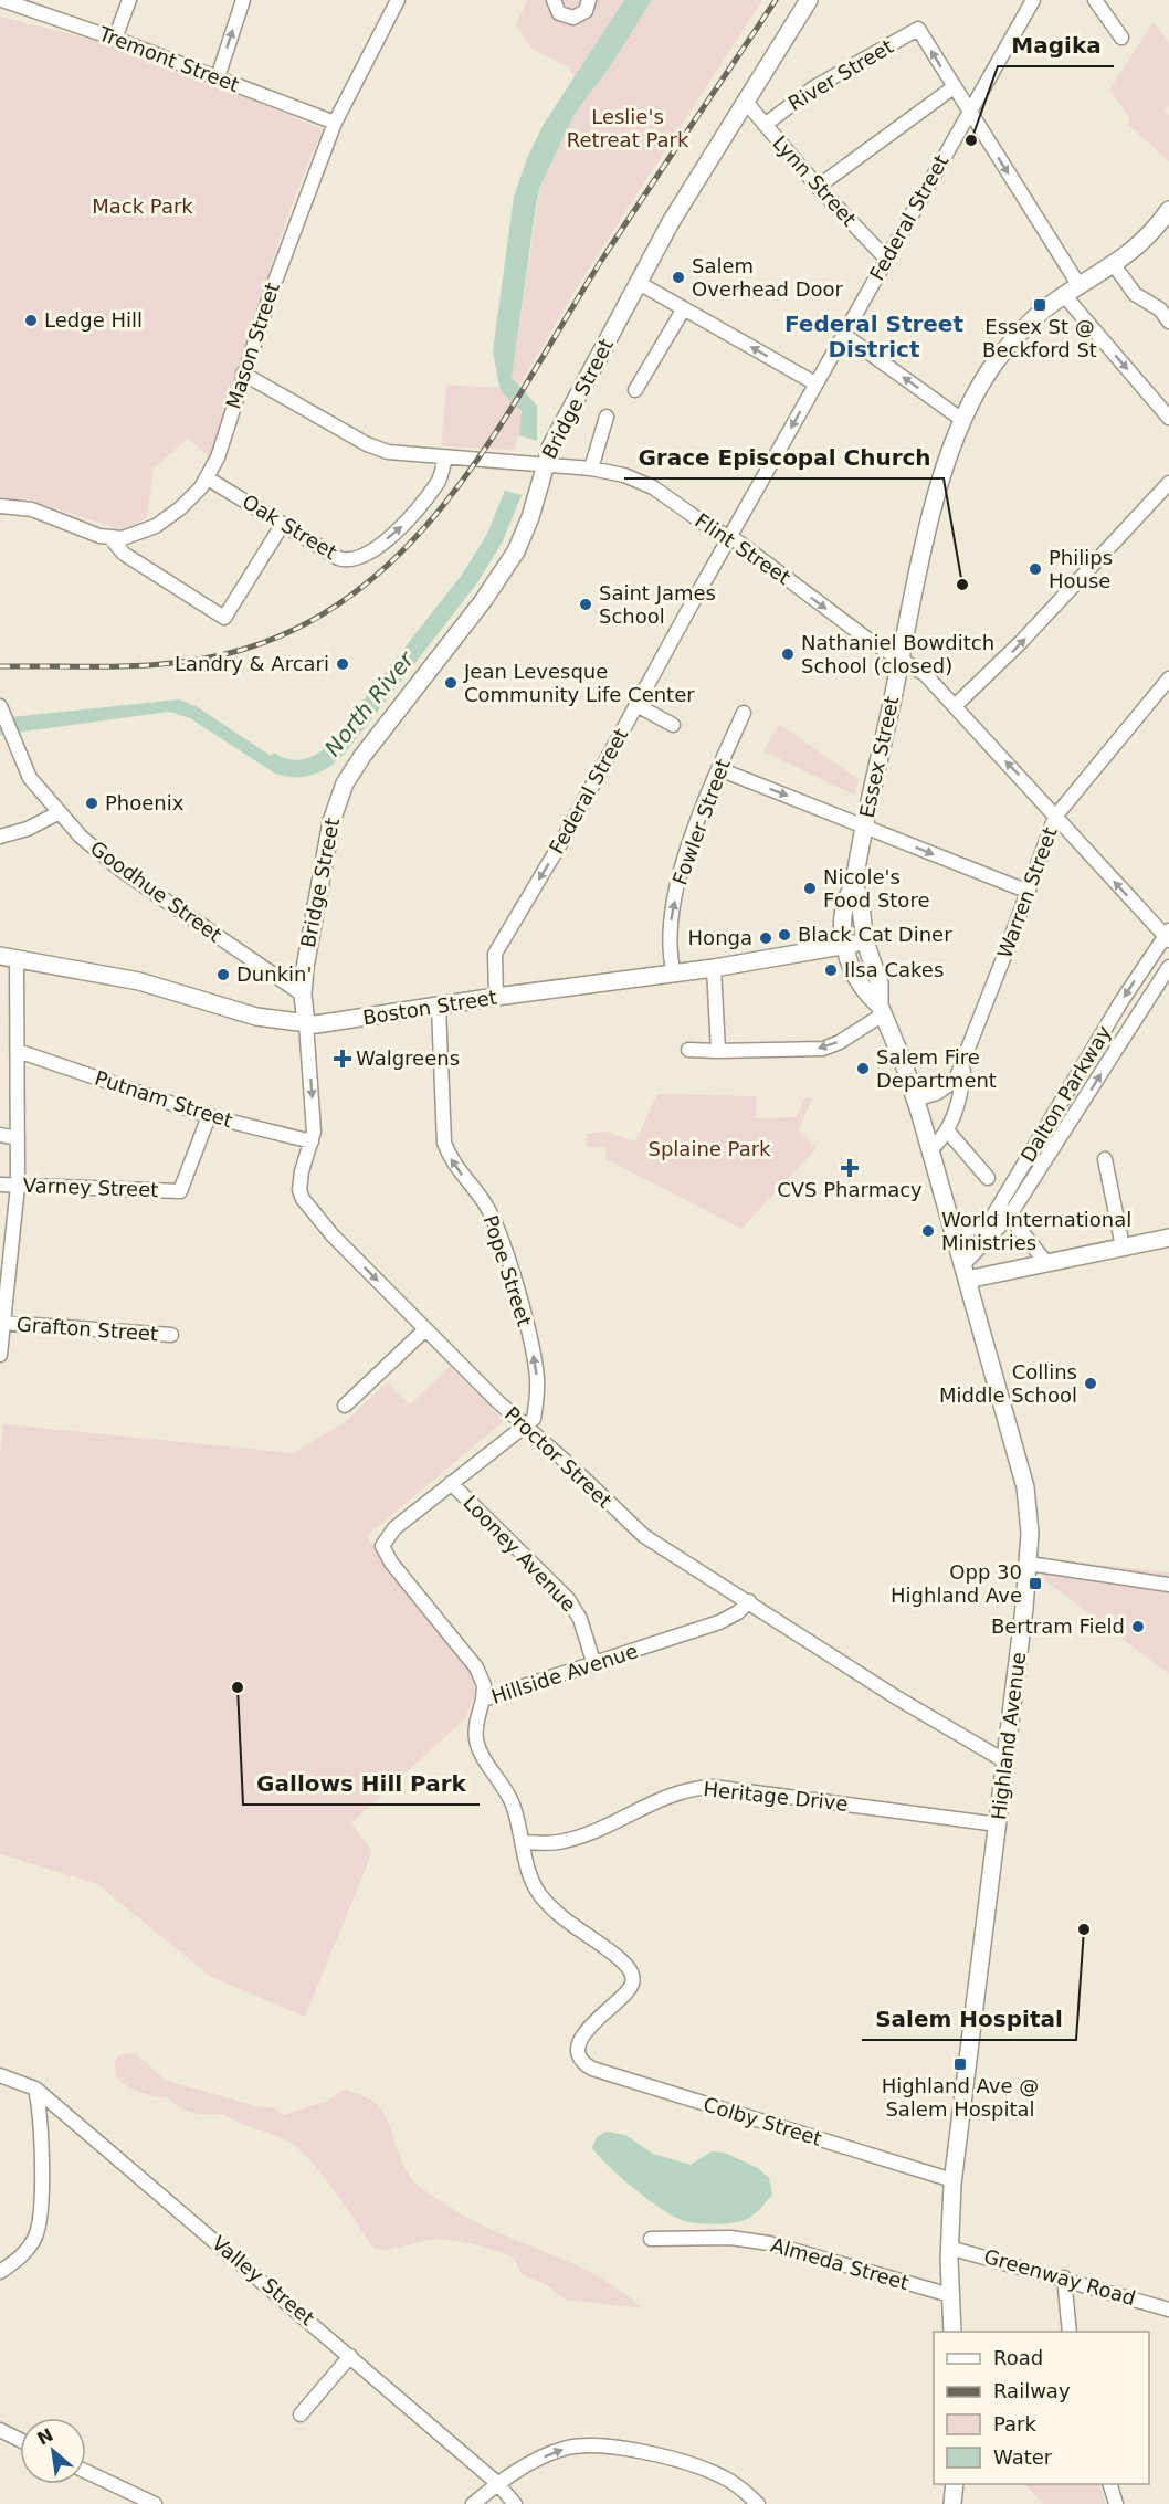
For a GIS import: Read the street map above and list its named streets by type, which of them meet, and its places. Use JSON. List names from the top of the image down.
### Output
{
  "streets": {
    "main road": [
      "Bridge Street",
      "Essex Street",
      "Boston Street",
      "Highland Avenue"
    ],
    "street": [
      "Tremont Street",
      "River Street",
      "Lynn Street",
      "Federal Street",
      "Mason Street",
      "Oak Street",
      "Flint Street",
      "Fowler Street",
      "Goodhue Street",
      "Warren Street",
      "Dalton Parkway",
      "Putnam Street",
      "Varney Street",
      "Pope Street",
      "Grafton Street",
      "Proctor Street",
      "Looney Avenue",
      "Hillside Avenue",
      "Heritage Drive",
      "Colby Street",
      "Almeda Street",
      "Greenway Road",
      "Valley Street"
    ]
  },
  "crossings": [
    ["Tremont Street", "Mason Street"],
    ["River Street", "Lynn Street"],
    ["Lynn Street", "Federal Street"],
    ["Lynn Street", "Bridge Street"],
    ["Federal Street", "Flint Street"],
    ["Federal Street", "Boston Street"],
    ["Mason Street", "Oak Street"],
    ["Mason Street", "Flint Street"],
    ["Bridge Street", "Flint Street"],
    ["Bridge Street", "Goodhue Street"],
    ["Bridge Street", "Boston Street"],
    ["Bridge Street", "Proctor Street"],
    ["Oak Street", "Flint Street"],
    ["Flint Street", "Essex Street"],
    ["Flint Street", "Warren Street"],
    ["Flint Street", "Dalton Parkway"],
    ["Essex Street", "Warren Street"],
    ["Essex Street", "Boston Street"],
    ["Essex Street", "Highland Avenue"],
    ["Fowler Street", "Boston Street"],
    ["Warren Street", "Highland Avenue"],
    ["Boston Street", "Pope Street"],
    ["Boston Street", "Proctor Street"],
    ["Dalton Parkway", "Highland Avenue"],
    ["Putnam Street", "Varney Street"],
    ["Putnam Street", "Proctor Street"],
    ["Pope Street", "Proctor Street"],
    ["Proctor Street", "Hillside Avenue"],
    ["Proctor Street", "Highland Avenue"],
    ["Looney Avenue", "Hillside Avenue"],
    ["Hillside Avenue", "Heritage Drive"],
    ["Hillside Avenue", "Colby Street"],
    ["Highland Avenue", "Heritage Drive"],
    ["Highland Avenue", "Colby Street"],
    ["Highland Avenue", "Almeda Street"],
    ["Highland Avenue", "Greenway Road"]
  ],
  "one_way": ["Federal Street", "Fowler Street", "Pope Street"],
  "districts": ["Federal Street District"],
  "water": ["North River"],
  "parks": ["Leslie's Retreat Park", "Mack Park", "Splaine Park"],
  "places": {
    "other": [
      "Magika",
      "Salem Overhead Door",
      "Ledge Hill",
      "Philips House",
      "Grace Episcopal Church",
      "Saint James School",
      "Nathaniel Bowditch School (closed)",
      "Landry & Arcari",
      "Jean Levesque Community Life Center",
      "Phoenix",
      "Nicole's Food Store",
      "Black Cat Diner",
      "Honga",
      "Ilsa Cakes",
      "Dunkin'",
      "Salem Fire Department",
      "World International Ministries",
      "Collins Middle School",
      "Bertram Field",
      "Gallows Hill Park",
      "Salem Hospital"
    ],
    "transit": ["Essex St @ Beckford St", "Opp 30 Highland Ave", "Highland Ave @ Salem Hospital"],
    "health": ["Walgreens", "CVS Pharmacy"]
  },
  "legend": [
    "Road",
    "Railway",
    "Park",
    "Water"
  ],
  "north": "top left"
}
